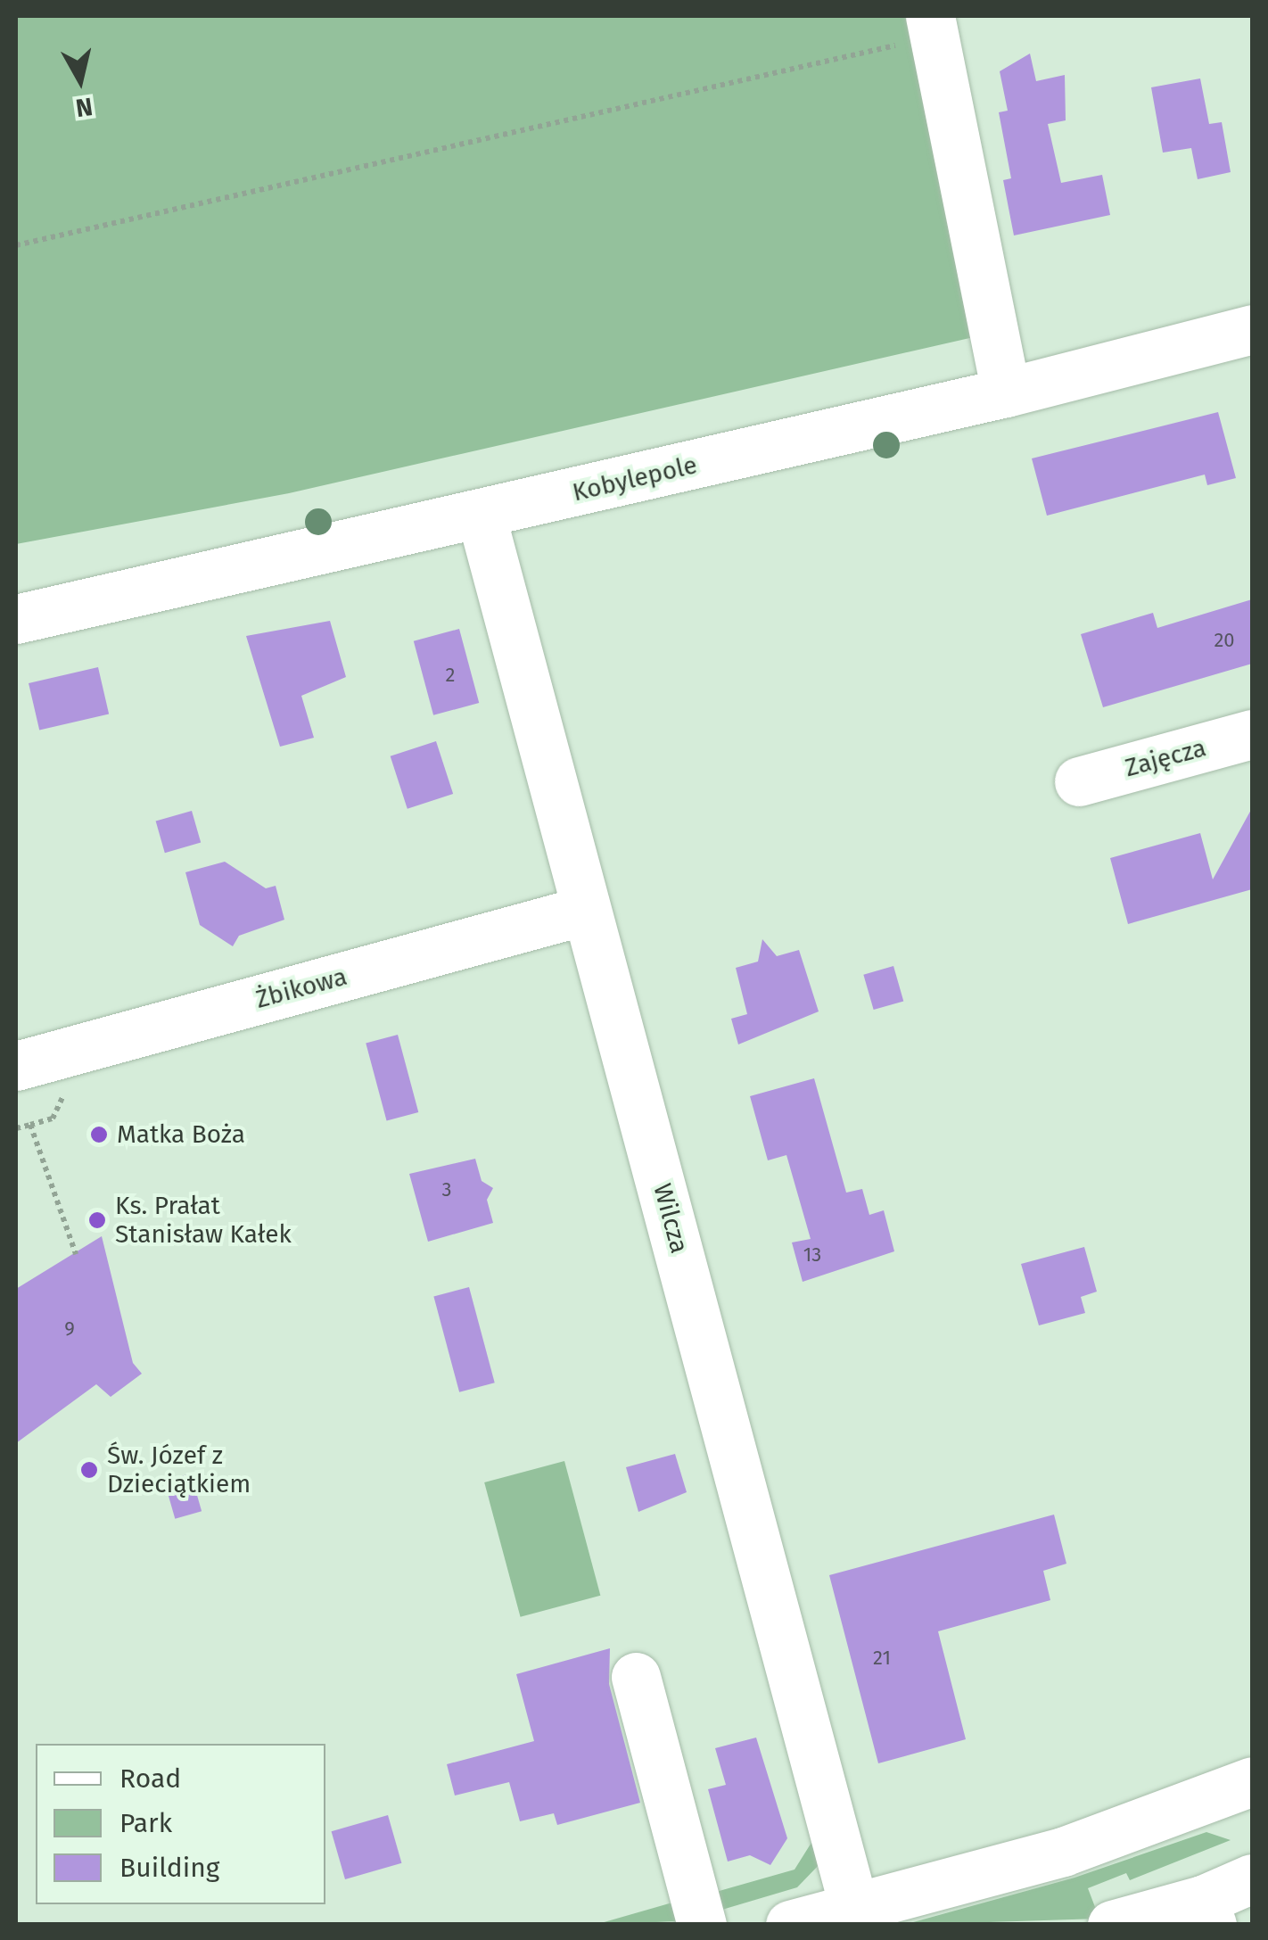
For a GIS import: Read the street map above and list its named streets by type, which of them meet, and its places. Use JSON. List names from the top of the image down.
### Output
{
  "streets": {
    "street": [
      "Kobylepole",
      "Zajęcza",
      "Żbikowa",
      "Wilcza"
    ]
  },
  "crossings": [
    ["Kobylepole", "Wilcza"],
    ["Żbikowa", "Wilcza"]
  ],
  "places": ["Matka Boża", "Ks. Prałat Stanisław Kałek", "Św. Józef z Dzieciątkiem"],
  "house_numbers": [
    "20",
    "2",
    "3",
    "13",
    "9",
    "21"
  ],
  "legend": ["Road", "Park", "Building"],
  "north": "bottom"
}
